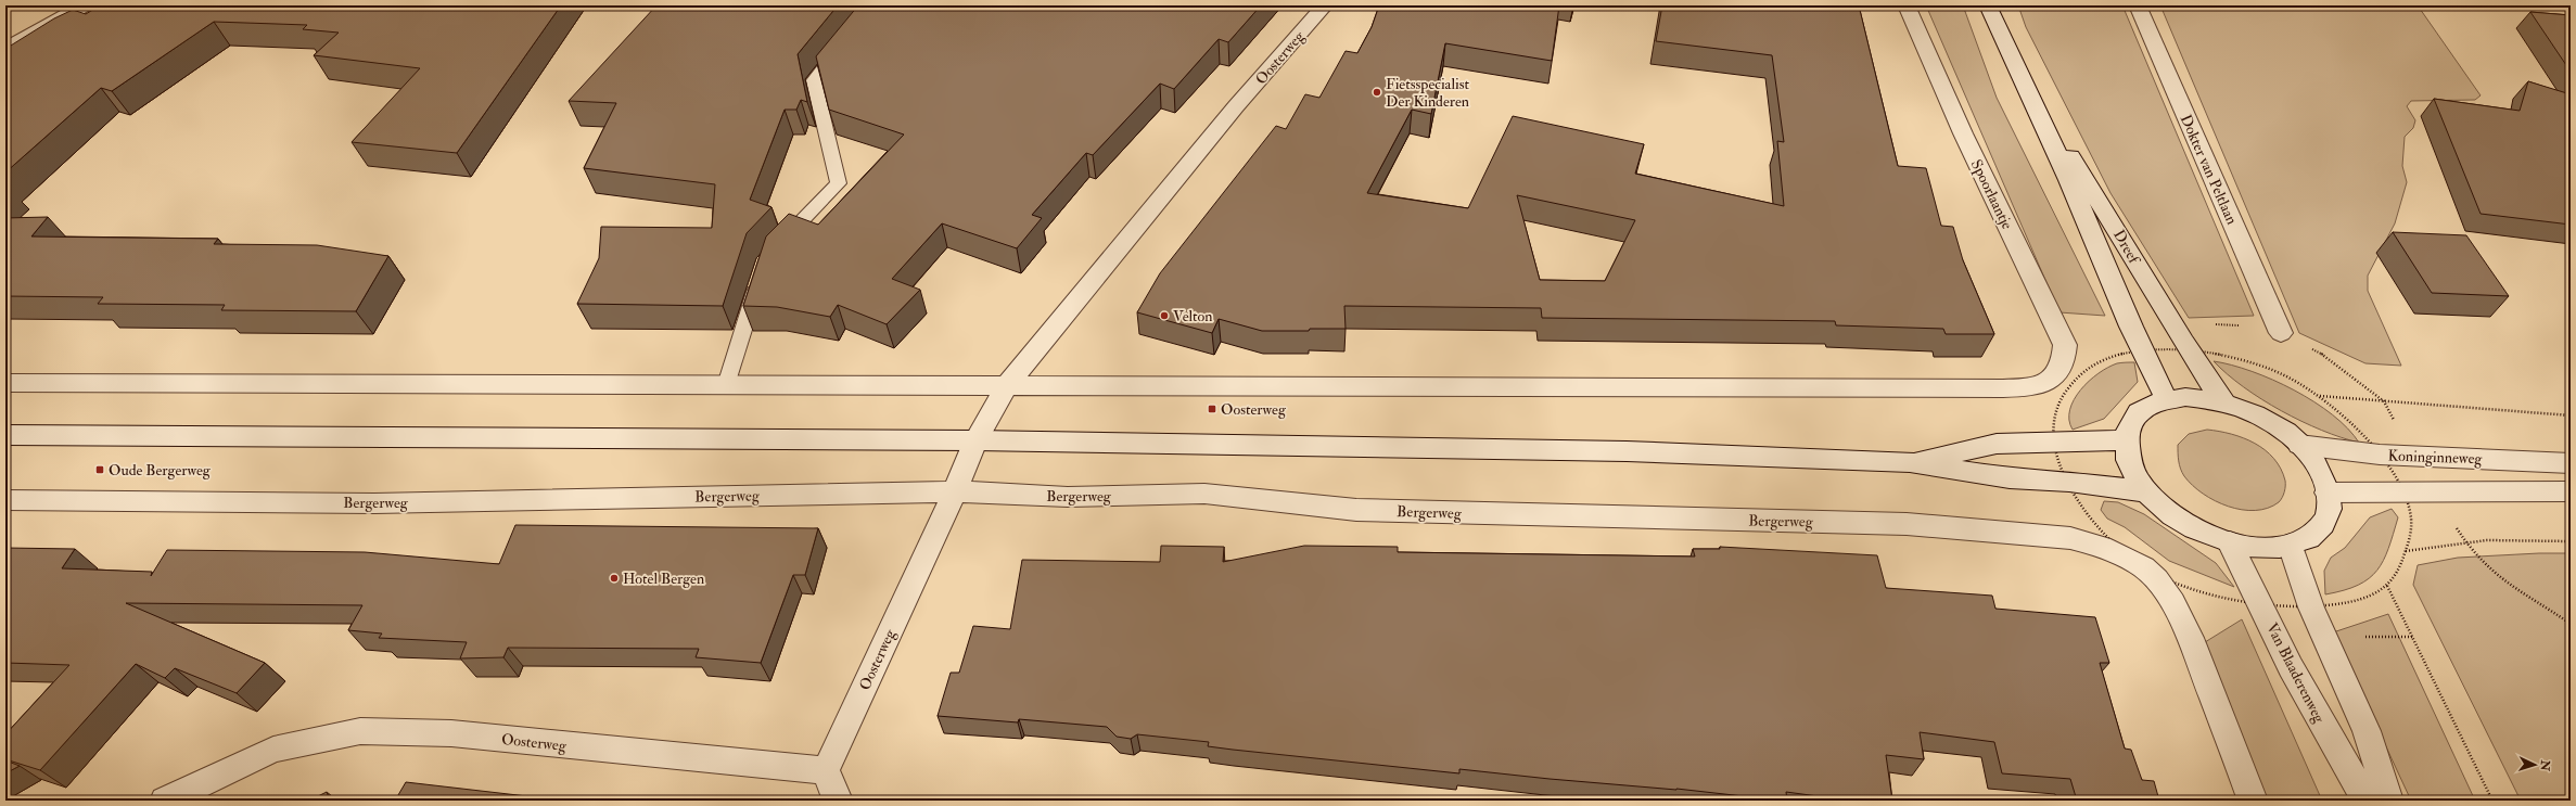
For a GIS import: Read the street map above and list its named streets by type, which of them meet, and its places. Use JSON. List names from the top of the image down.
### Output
{
  "streets": {
    "street": [
      "Oosterweg",
      "Dokter van Peltlaan",
      "Spoorlaantje",
      "Dreef",
      "Koninginneweg",
      "Bergerweg",
      "Van Blaaderenweg"
    ]
  },
  "crossings": [
    ["Oosterweg", "Spoorlaantje"],
    ["Oosterweg", "Bergerweg"]
  ],
  "places": {
    "other": ["Fietsspecialist Der Kinderen", "Velton", "Hotel Bergen"],
    "transit": ["Oosterweg", "Oude Bergerweg"]
  },
  "north": "right"
}
